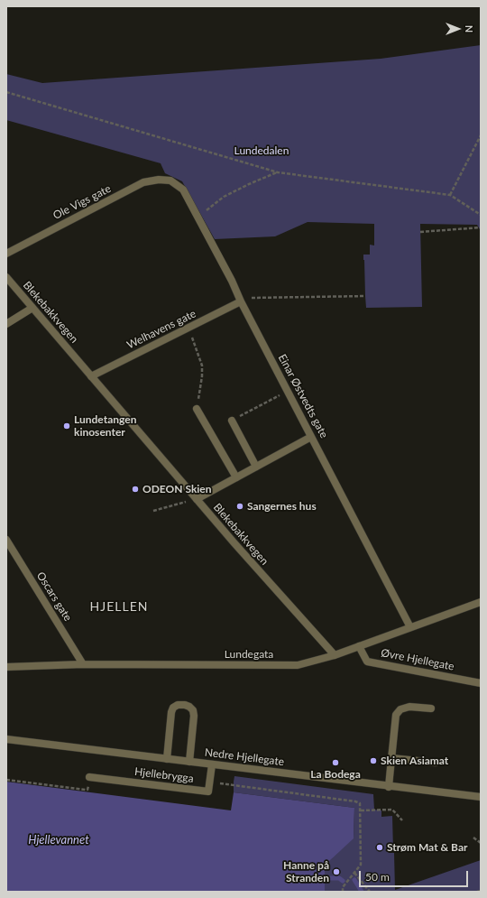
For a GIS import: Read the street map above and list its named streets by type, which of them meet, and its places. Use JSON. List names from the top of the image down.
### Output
{
  "streets": {
    "street": [
      "Ole Vigs gate",
      "Blekebakkvegen",
      "Welhavens gate",
      "Einar Østvedts gate",
      "Oscars gate",
      "Lundegata",
      "Øvre Hjellegate",
      "Nedre Hjellegate",
      "Hjellebrygga"
    ]
  },
  "crossings": [
    ["Ole Vigs gate", "Einar Østvedts gate"],
    ["Blekebakkvegen", "Welhavens gate"],
    ["Blekebakkvegen", "Lundegata"],
    ["Welhavens gate", "Einar Østvedts gate"],
    ["Einar Østvedts gate", "Lundegata"],
    ["Oscars gate", "Lundegata"],
    ["Lundegata", "Øvre Hjellegate"]
  ],
  "districts": ["HJELLEN"],
  "water": ["Hjellevannet"],
  "parks": ["Lundedalen"],
  "places": [
    "Lundetangen kinosenter",
    "ODEON Skien",
    "Sangernes hus",
    "Skien Asiamat",
    "La Bodega",
    "Strøm Mat & Bar",
    "Hanne på Stranden"
  ],
  "scale_bar": "50 m",
  "north": "right"
}
